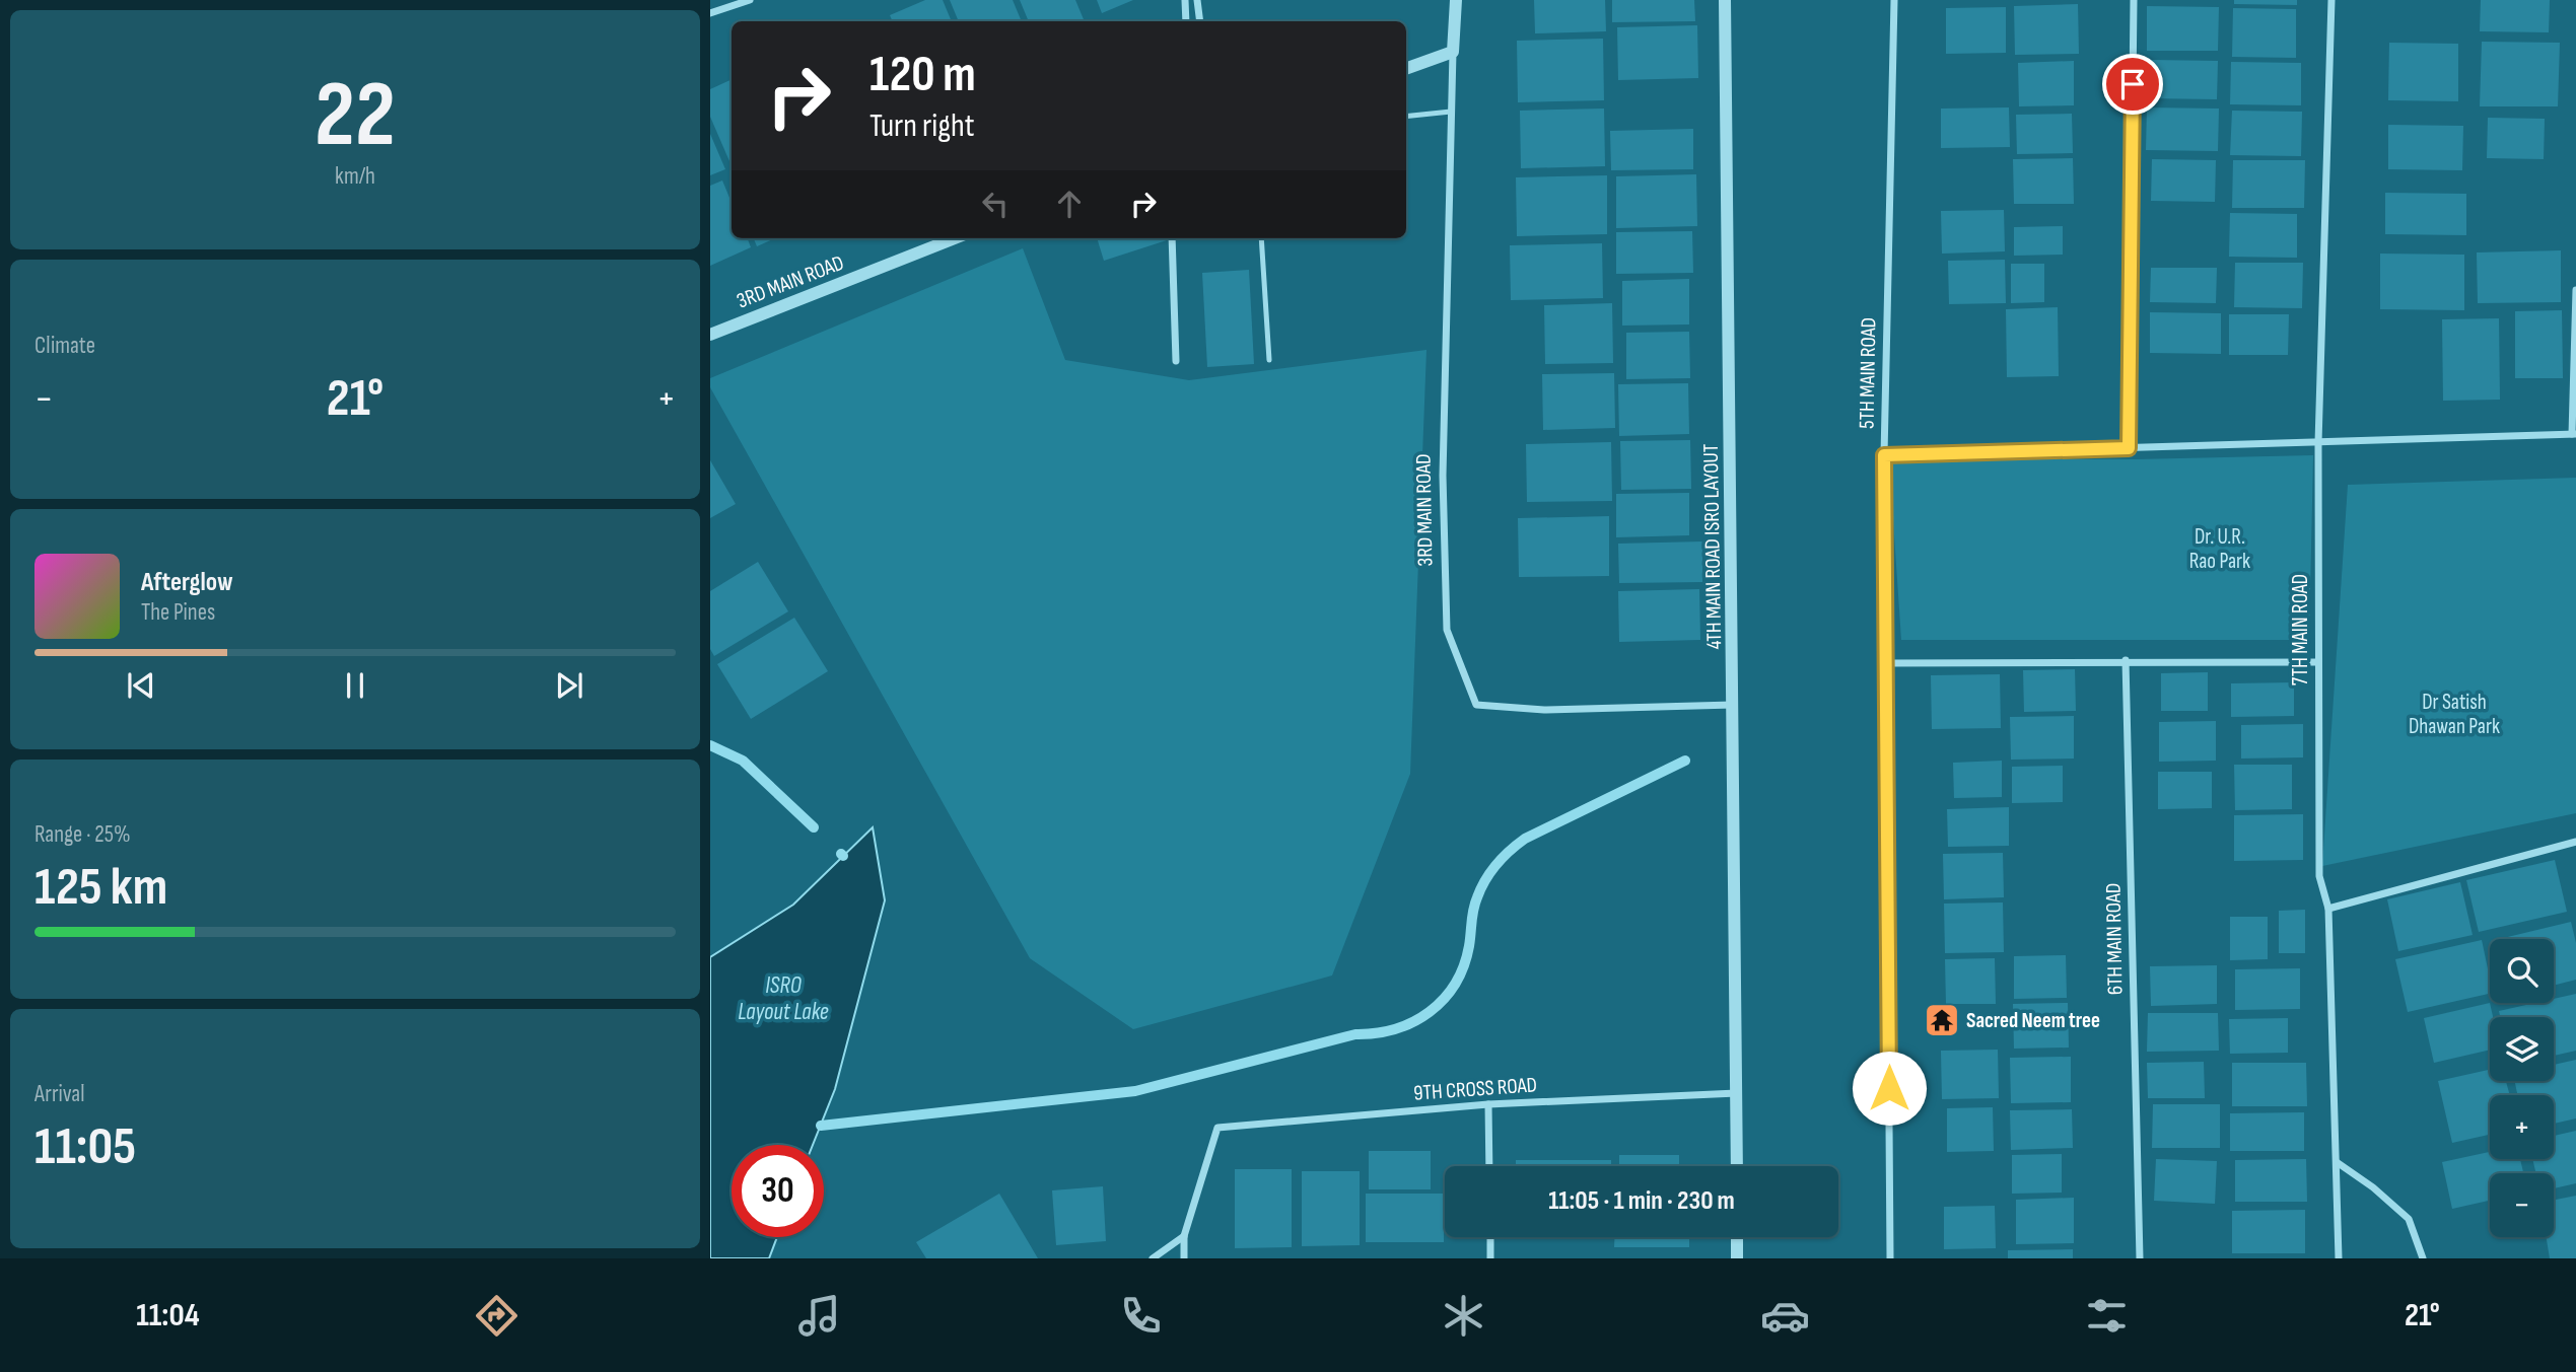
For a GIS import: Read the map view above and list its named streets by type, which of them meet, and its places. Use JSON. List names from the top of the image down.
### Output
{
  "streets": {
    "street": [
      "3RD MAIN ROAD",
      "5TH MAIN ROAD",
      "4TH MAIN ROAD ISRO LAYOUT",
      "7TH MAIN ROAD",
      "6TH MAIN ROAD",
      "9TH CROSS ROAD"
    ]
  },
  "crossings": [
    ["3RD MAIN ROAD", "4TH MAIN ROAD ISRO LAYOUT"],
    ["4TH MAIN ROAD ISRO LAYOUT", "9TH CROSS ROAD"]
  ],
  "water": ["ISRO Layout Lake"],
  "parks": ["Dr. U.R. Rao Park", "Dr Satish Dhawan Park"],
  "places": {
    "temple": ["Sacred Neem tree"]
  },
  "page": {
    "tile": [
      ["22", "km/h"],
      "Climate",
      ["Range · 25%", "125 km"],
      ["Arrival", "11:05"]
    ],
    "turn": ["120 m", "Turn right"],
    "heat": ["−", "21°", "+"],
    "song": ["Afterglow", "The Pines"],
    "map_buttons": ["+", "−"],
    "limit": "30",
    "trip": "11:05 · 1 min · 230 m",
    "tabs": ["11:04", "21°"]
  }
}
